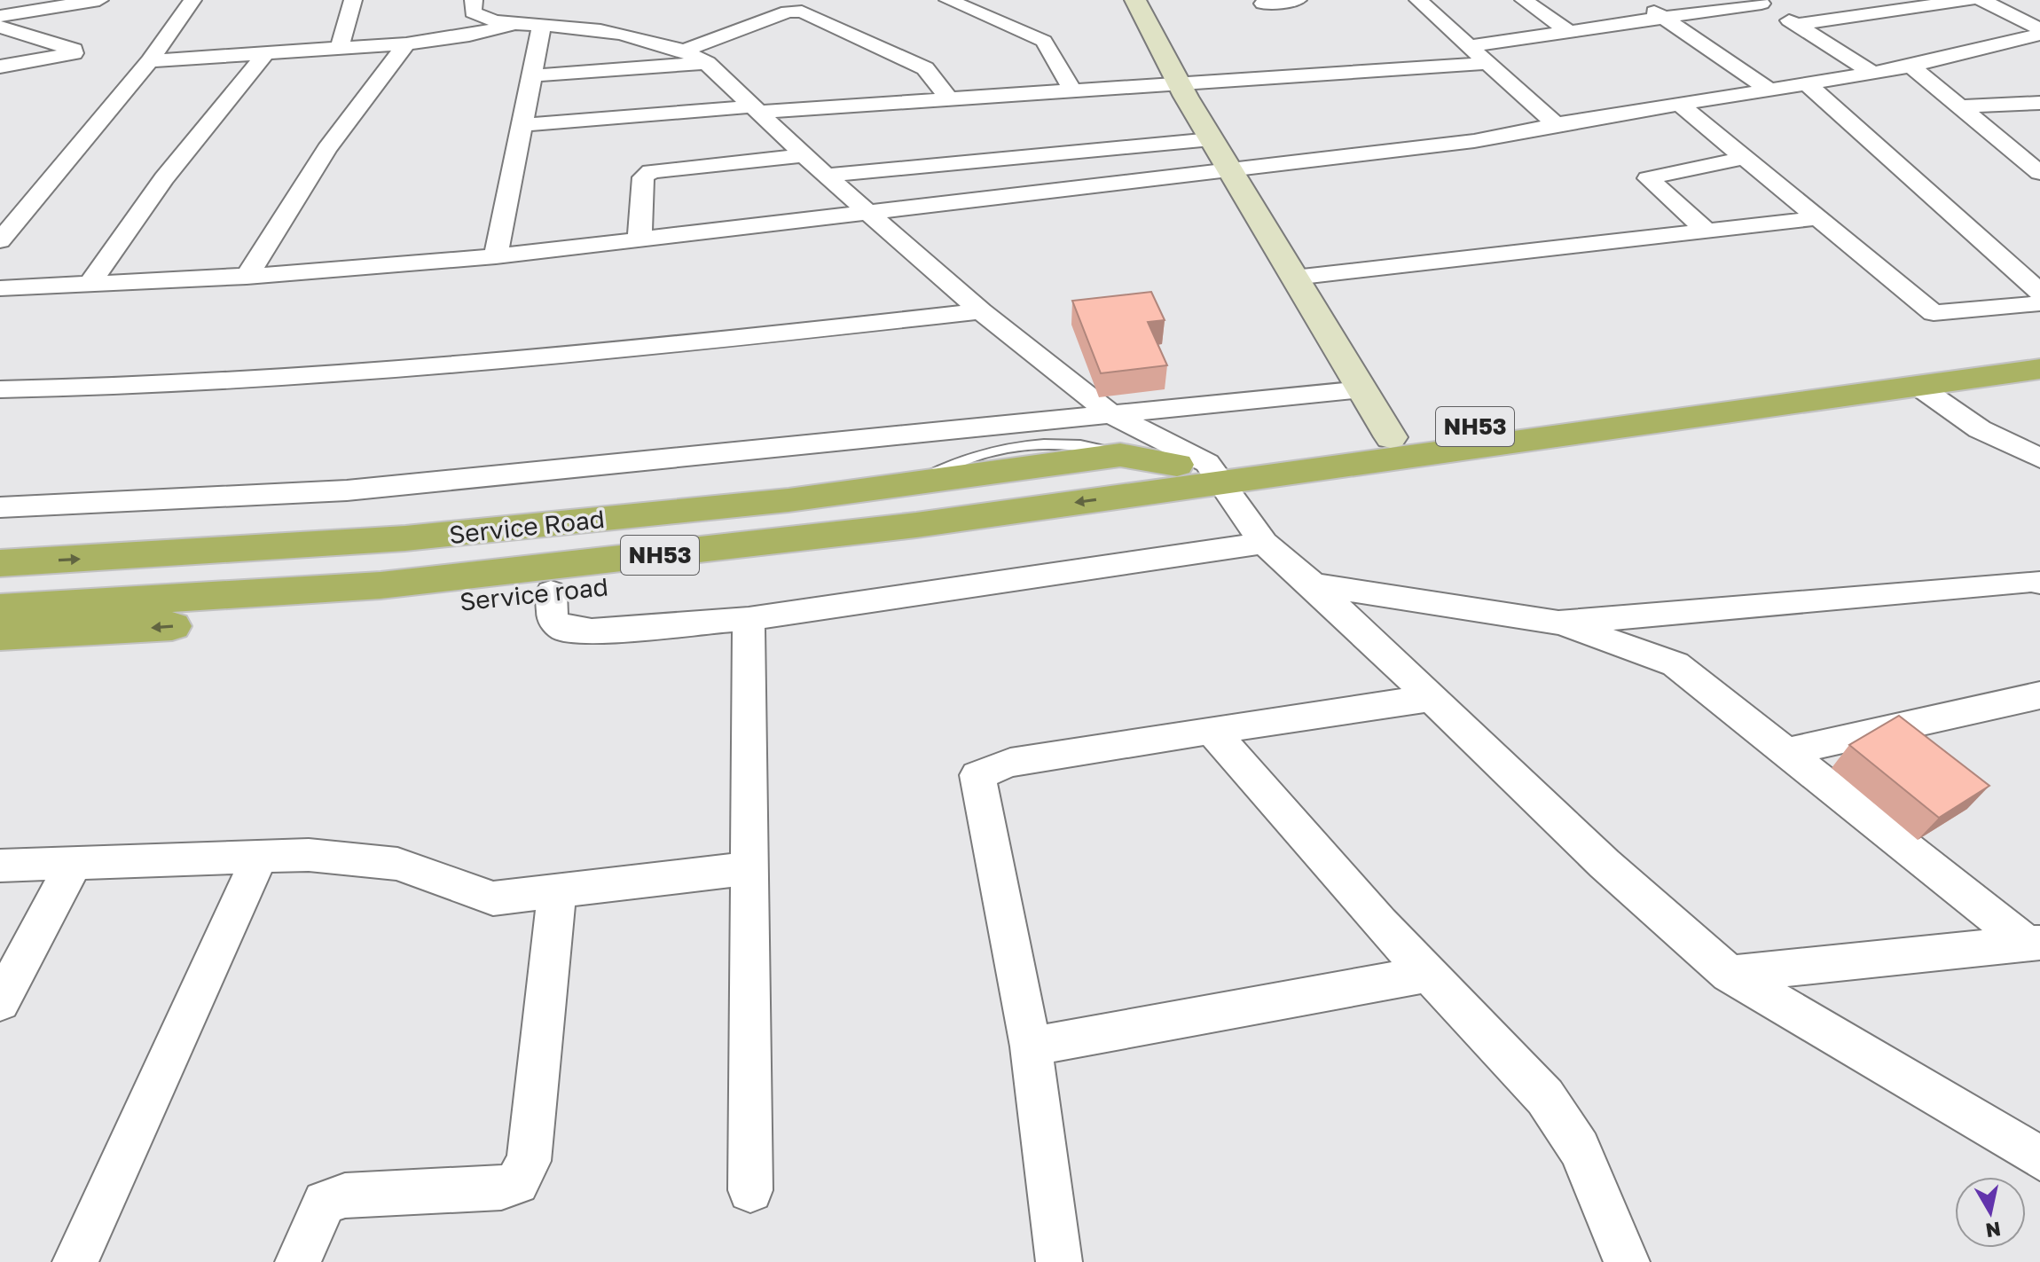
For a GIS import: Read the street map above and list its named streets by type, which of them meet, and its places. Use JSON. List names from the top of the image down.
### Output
{
  "streets": {
    "highway": ["NH53", "Service Road", "Service road"]
  },
  "crossings": [
    ["NH53", "Service Road"],
    ["NH53", "Service road"],
    ["Service Road", "Service road"]
  ],
  "north": "bottom"
}
